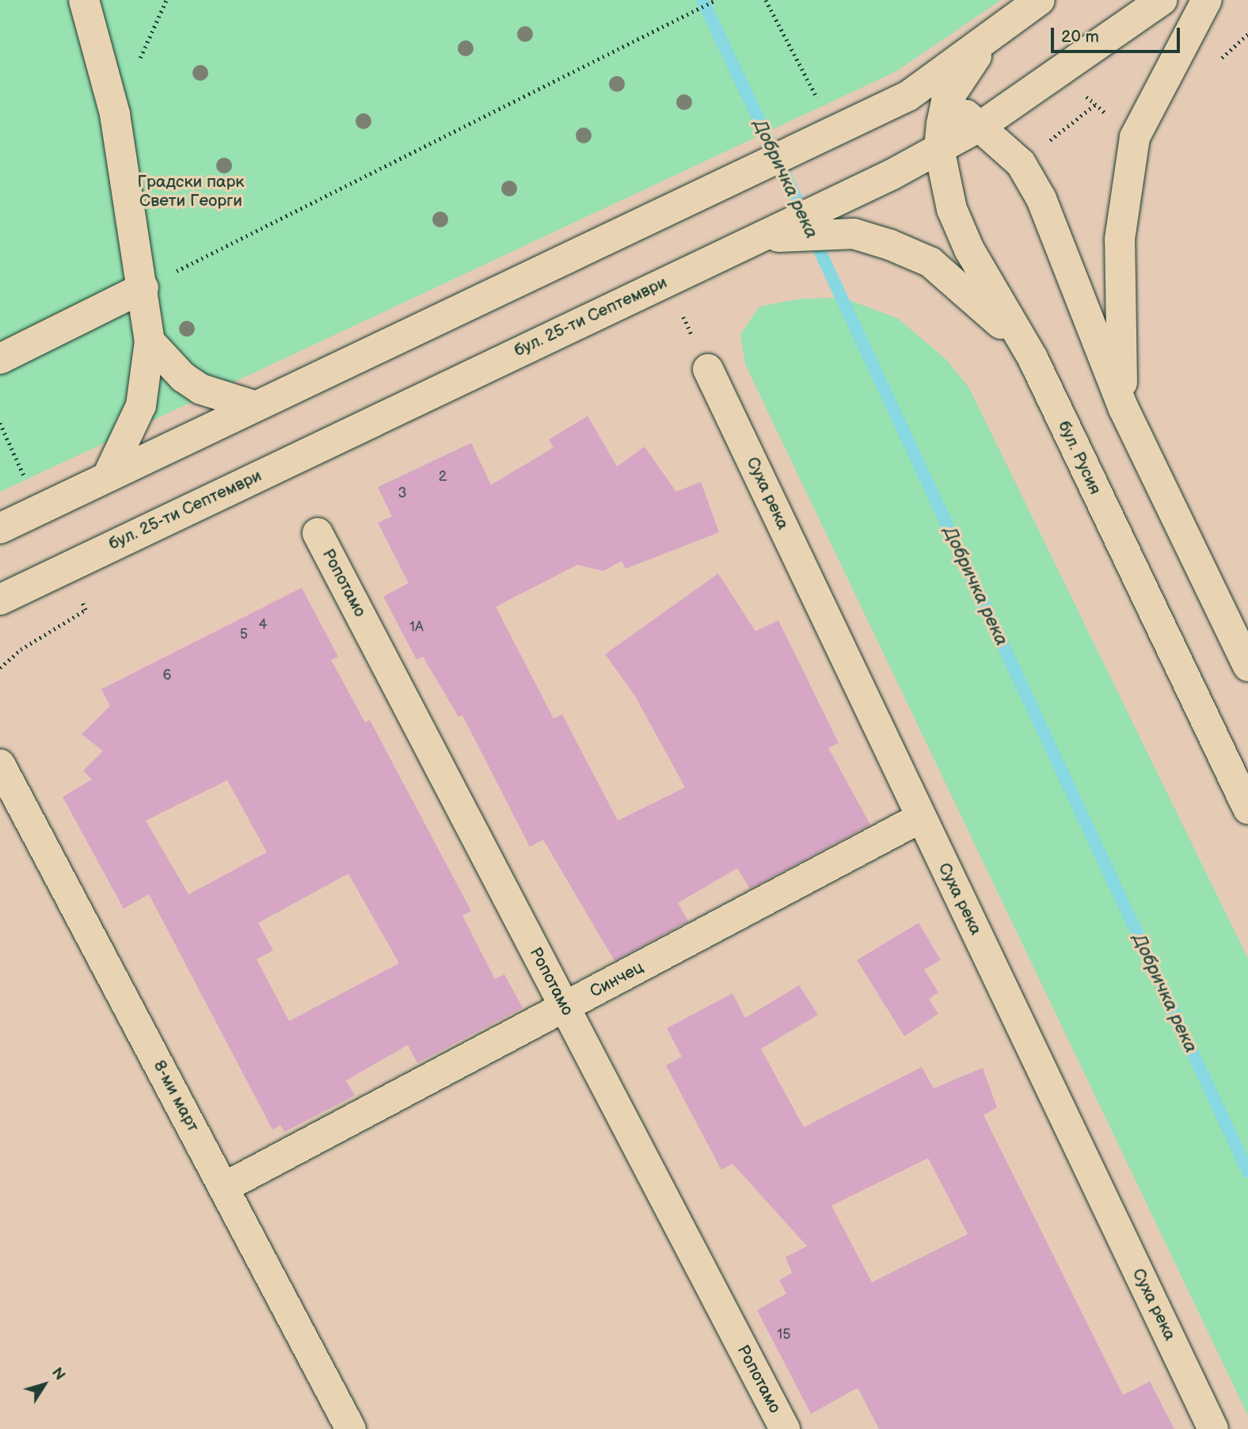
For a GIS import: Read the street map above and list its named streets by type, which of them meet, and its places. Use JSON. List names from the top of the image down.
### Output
{
  "streets": {
    "main road": [
      "бул. 25-ти Септември",
      "бул. Русия",
      "Суха река",
      "Ропотамо",
      "Синчец",
      "8-ми март"
    ]
  },
  "crossings": [
    ["бул. 25-ти Септември", "бул. Русия"],
    ["Суха река", "Синчец"],
    ["Ропотамо", "Синчец"],
    ["Синчец", "8-ми март"]
  ],
  "water": ["Добричка река"],
  "parks": ["Градски парк Свети Георги"],
  "house_numbers": [
    "2",
    "3",
    "4",
    "1А",
    "5",
    "6",
    "15"
  ],
  "scale_bar": "20 m",
  "north": "top right"
}
